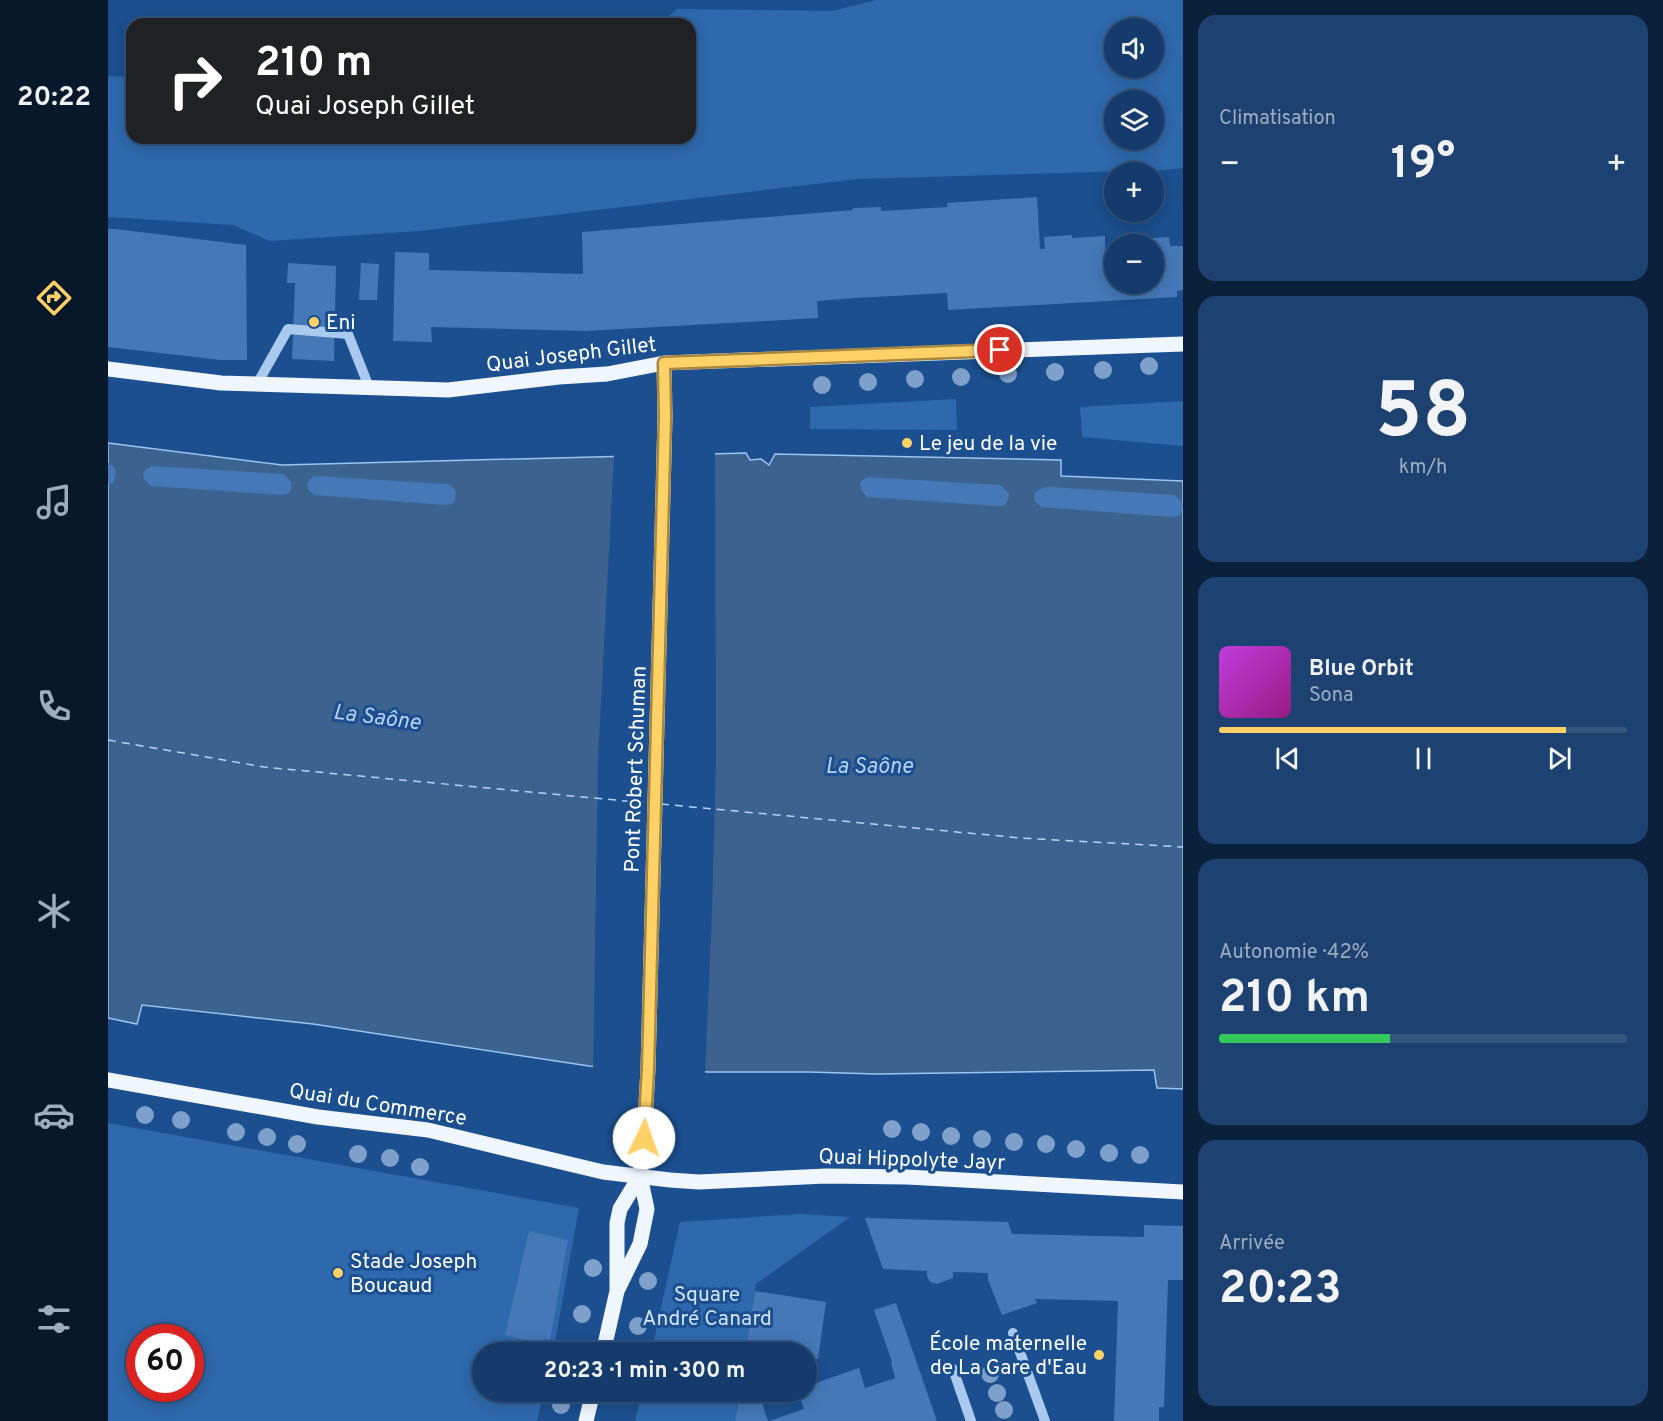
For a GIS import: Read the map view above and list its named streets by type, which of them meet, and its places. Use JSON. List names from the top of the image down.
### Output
{
  "streets": {
    "main road": [
      "Quai Joseph Gillet",
      "Pont Robert Schuman",
      "Quai du Commerce",
      "Quai Hippolyte Jayr"
    ]
  },
  "crossings": [
    ["Quai Joseph Gillet", "Pont Robert Schuman"],
    ["Pont Robert Schuman", "Quai du Commerce"],
    ["Pont Robert Schuman", "Quai Hippolyte Jayr"],
    ["Quai du Commerce", "Quai Hippolyte Jayr"]
  ],
  "water": ["La Saône"],
  "parks": ["Square André Canard"],
  "places": [
    "Eni",
    "Le jeu de la vie",
    "Stade Joseph Boucaud",
    "École maternelle de La Gare d'Eau"
  ],
  "page": {
    "tabs": "20:22",
    "tile": [
      "Climatisation",
      ["58", "km/h"],
      ["Autonomie · 42%", "210 km"],
      ["Arrivée", "20:23"]
    ],
    "map_buttons": ["+", "−"],
    "turn": ["210 m", "Quai Joseph Gillet"],
    "heat": ["−", "19°", "+"],
    "song": ["Blue Orbit", "Sona"],
    "limit": "60",
    "trip": "20:23 · 1 min · 300 m"
  }
}
